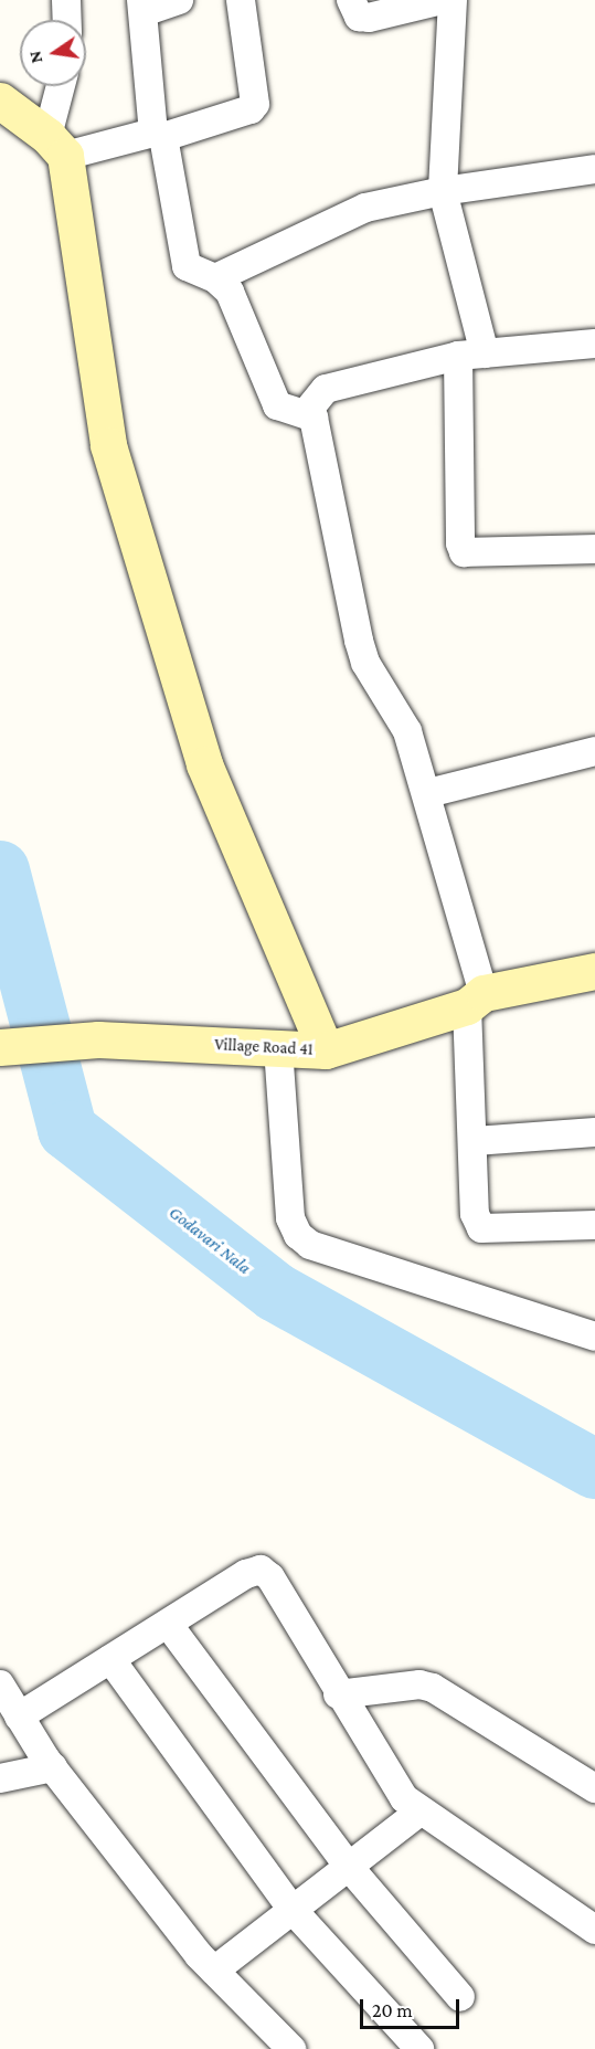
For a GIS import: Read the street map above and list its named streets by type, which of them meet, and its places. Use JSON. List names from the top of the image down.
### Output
{
  "streets": {
    "street": ["Village Road 41"]
  },
  "water": ["Godavari Nala"],
  "scale_bar": "20 m",
  "north": "left"
}
